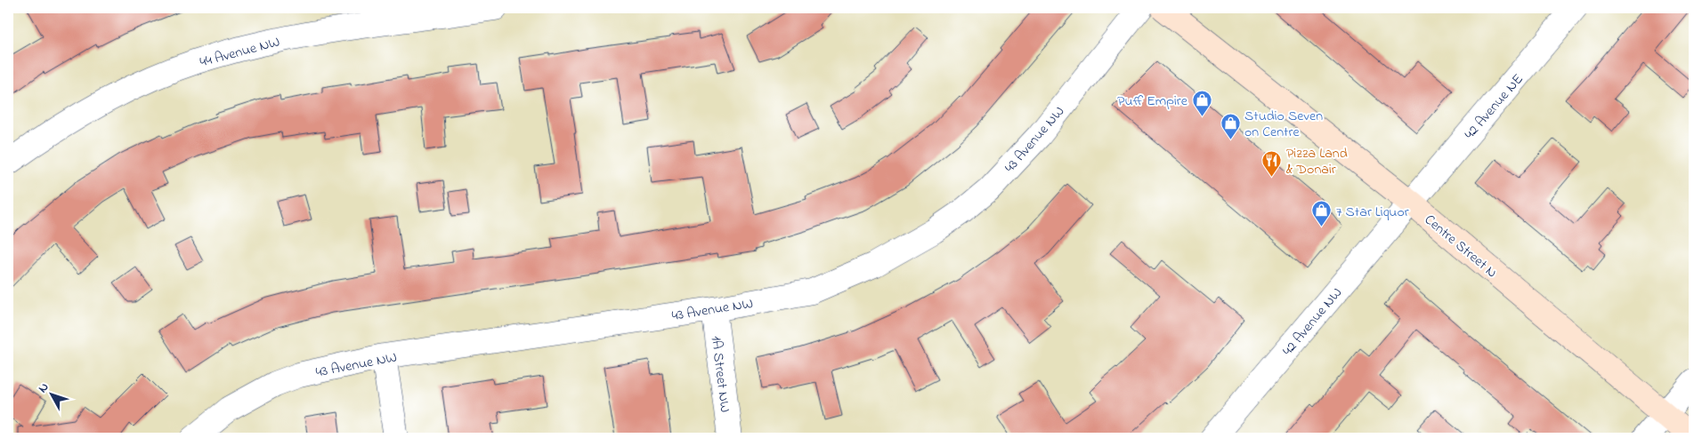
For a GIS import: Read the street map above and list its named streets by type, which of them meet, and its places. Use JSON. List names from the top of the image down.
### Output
{
  "streets": {
    "main road": ["Centre Street N"],
    "street": [
      "44 Avenue NW",
      "42 Avenue NE",
      "43 Avenue NW",
      "42 Avenue NW",
      "1A Street NW"
    ]
  },
  "crossings": [
    ["42 Avenue NE", "Centre Street N"],
    ["42 Avenue NE", "42 Avenue NW"],
    ["43 Avenue NW", "1A Street NW"],
    ["Centre Street N", "42 Avenue NW"]
  ],
  "places": {
    "shop": ["Puff Empire", "Studio Seven on Centre", "7 Star Liquor"],
    "restaurant": ["Pizza Land & Donair"]
  },
  "north": "top left"
}
